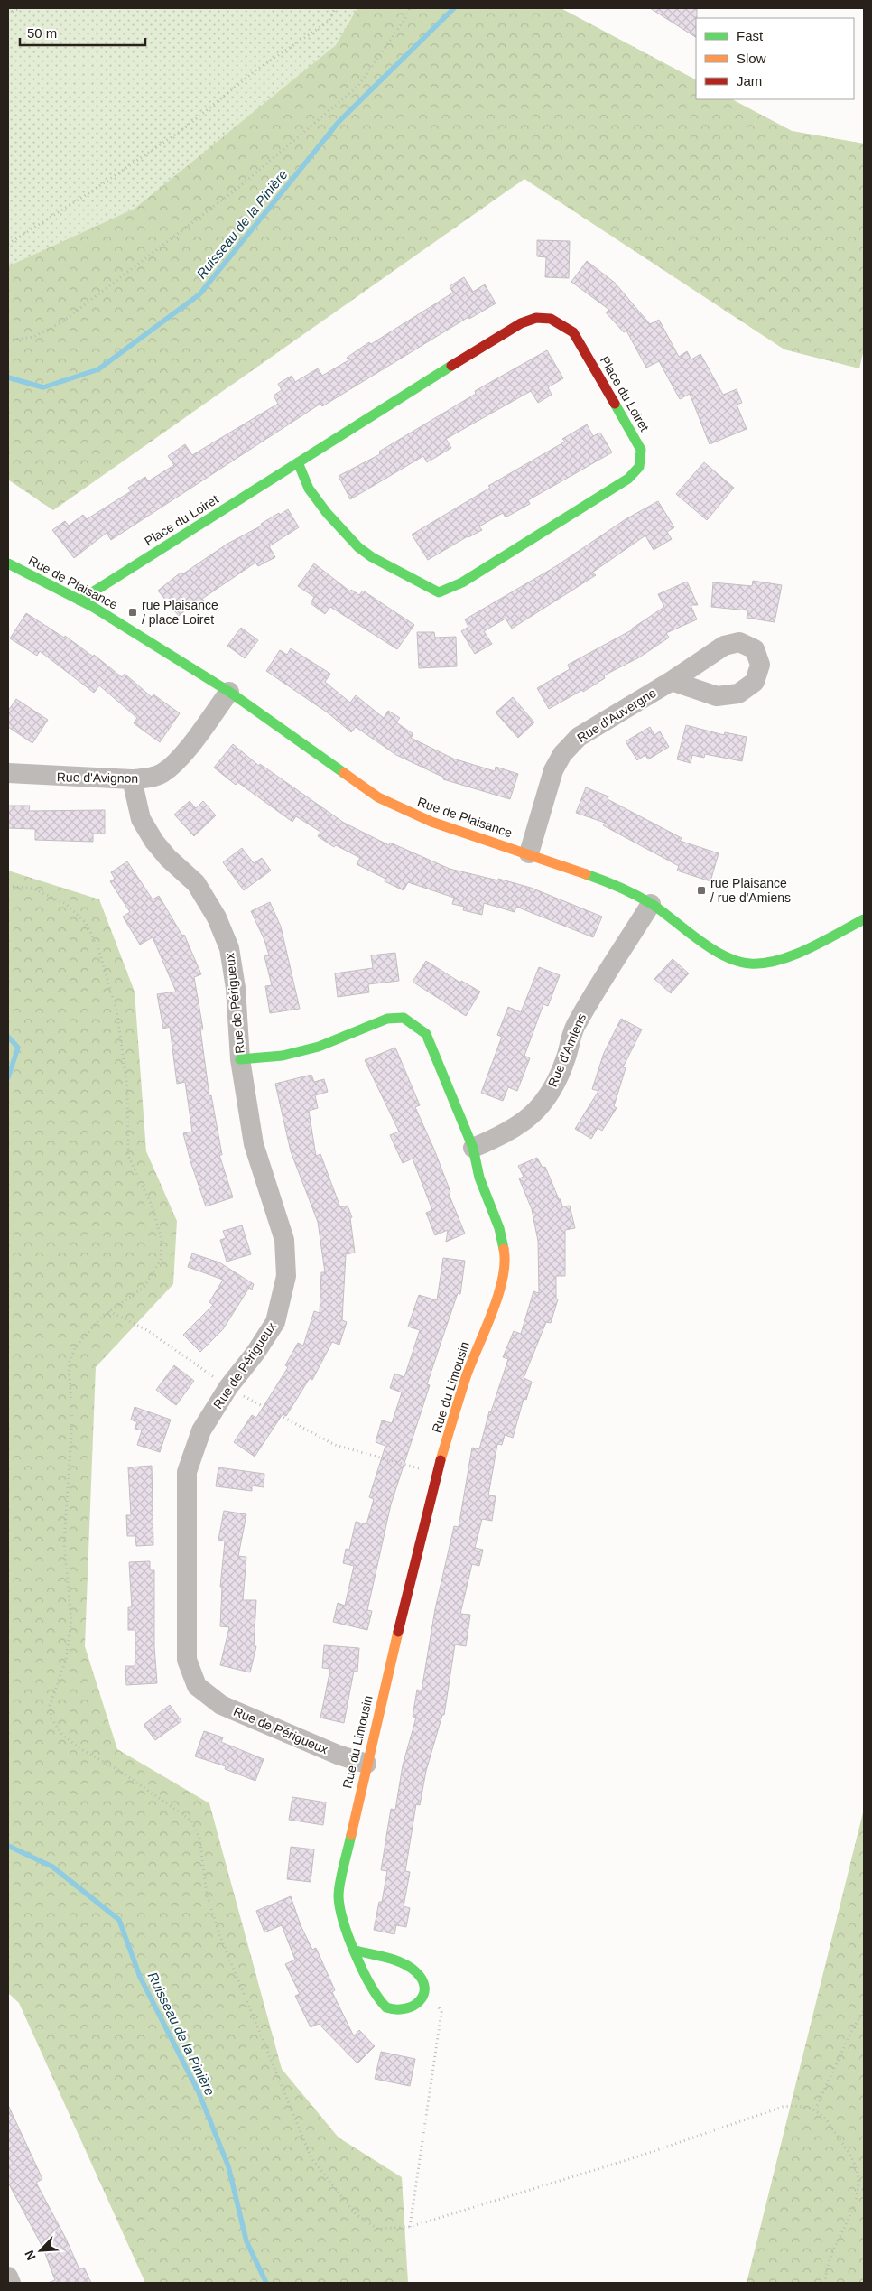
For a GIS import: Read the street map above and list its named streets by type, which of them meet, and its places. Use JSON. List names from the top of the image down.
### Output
{
  "streets": {
    "street": [
      "Place du Loiret",
      "Rue de Plaisance",
      "Rue d'Auvergne",
      "Rue d'Avignon",
      "Rue de Périgueux",
      "Rue d'Amiens",
      "Rue du Limousin"
    ]
  },
  "crossings": [
    ["Place du Loiret", "Rue de Plaisance"],
    ["Rue de Plaisance", "Rue d'Auvergne"],
    ["Rue de Plaisance", "Rue d'Avignon"],
    ["Rue de Plaisance", "Rue d'Amiens"],
    ["Rue d'Avignon", "Rue de Périgueux"],
    ["Rue de Périgueux", "Rue du Limousin"],
    ["Rue d'Amiens", "Rue du Limousin"]
  ],
  "water": ["Ruisseau de la Pinière"],
  "places": {
    "transit": ["rue Plaisance / place Loiret", "rue Plaisance / rue d'Amiens"]
  },
  "legend": ["Fast", "Slow", "Jam"],
  "scale_bar": "50 m",
  "north": "bottom left"
}
